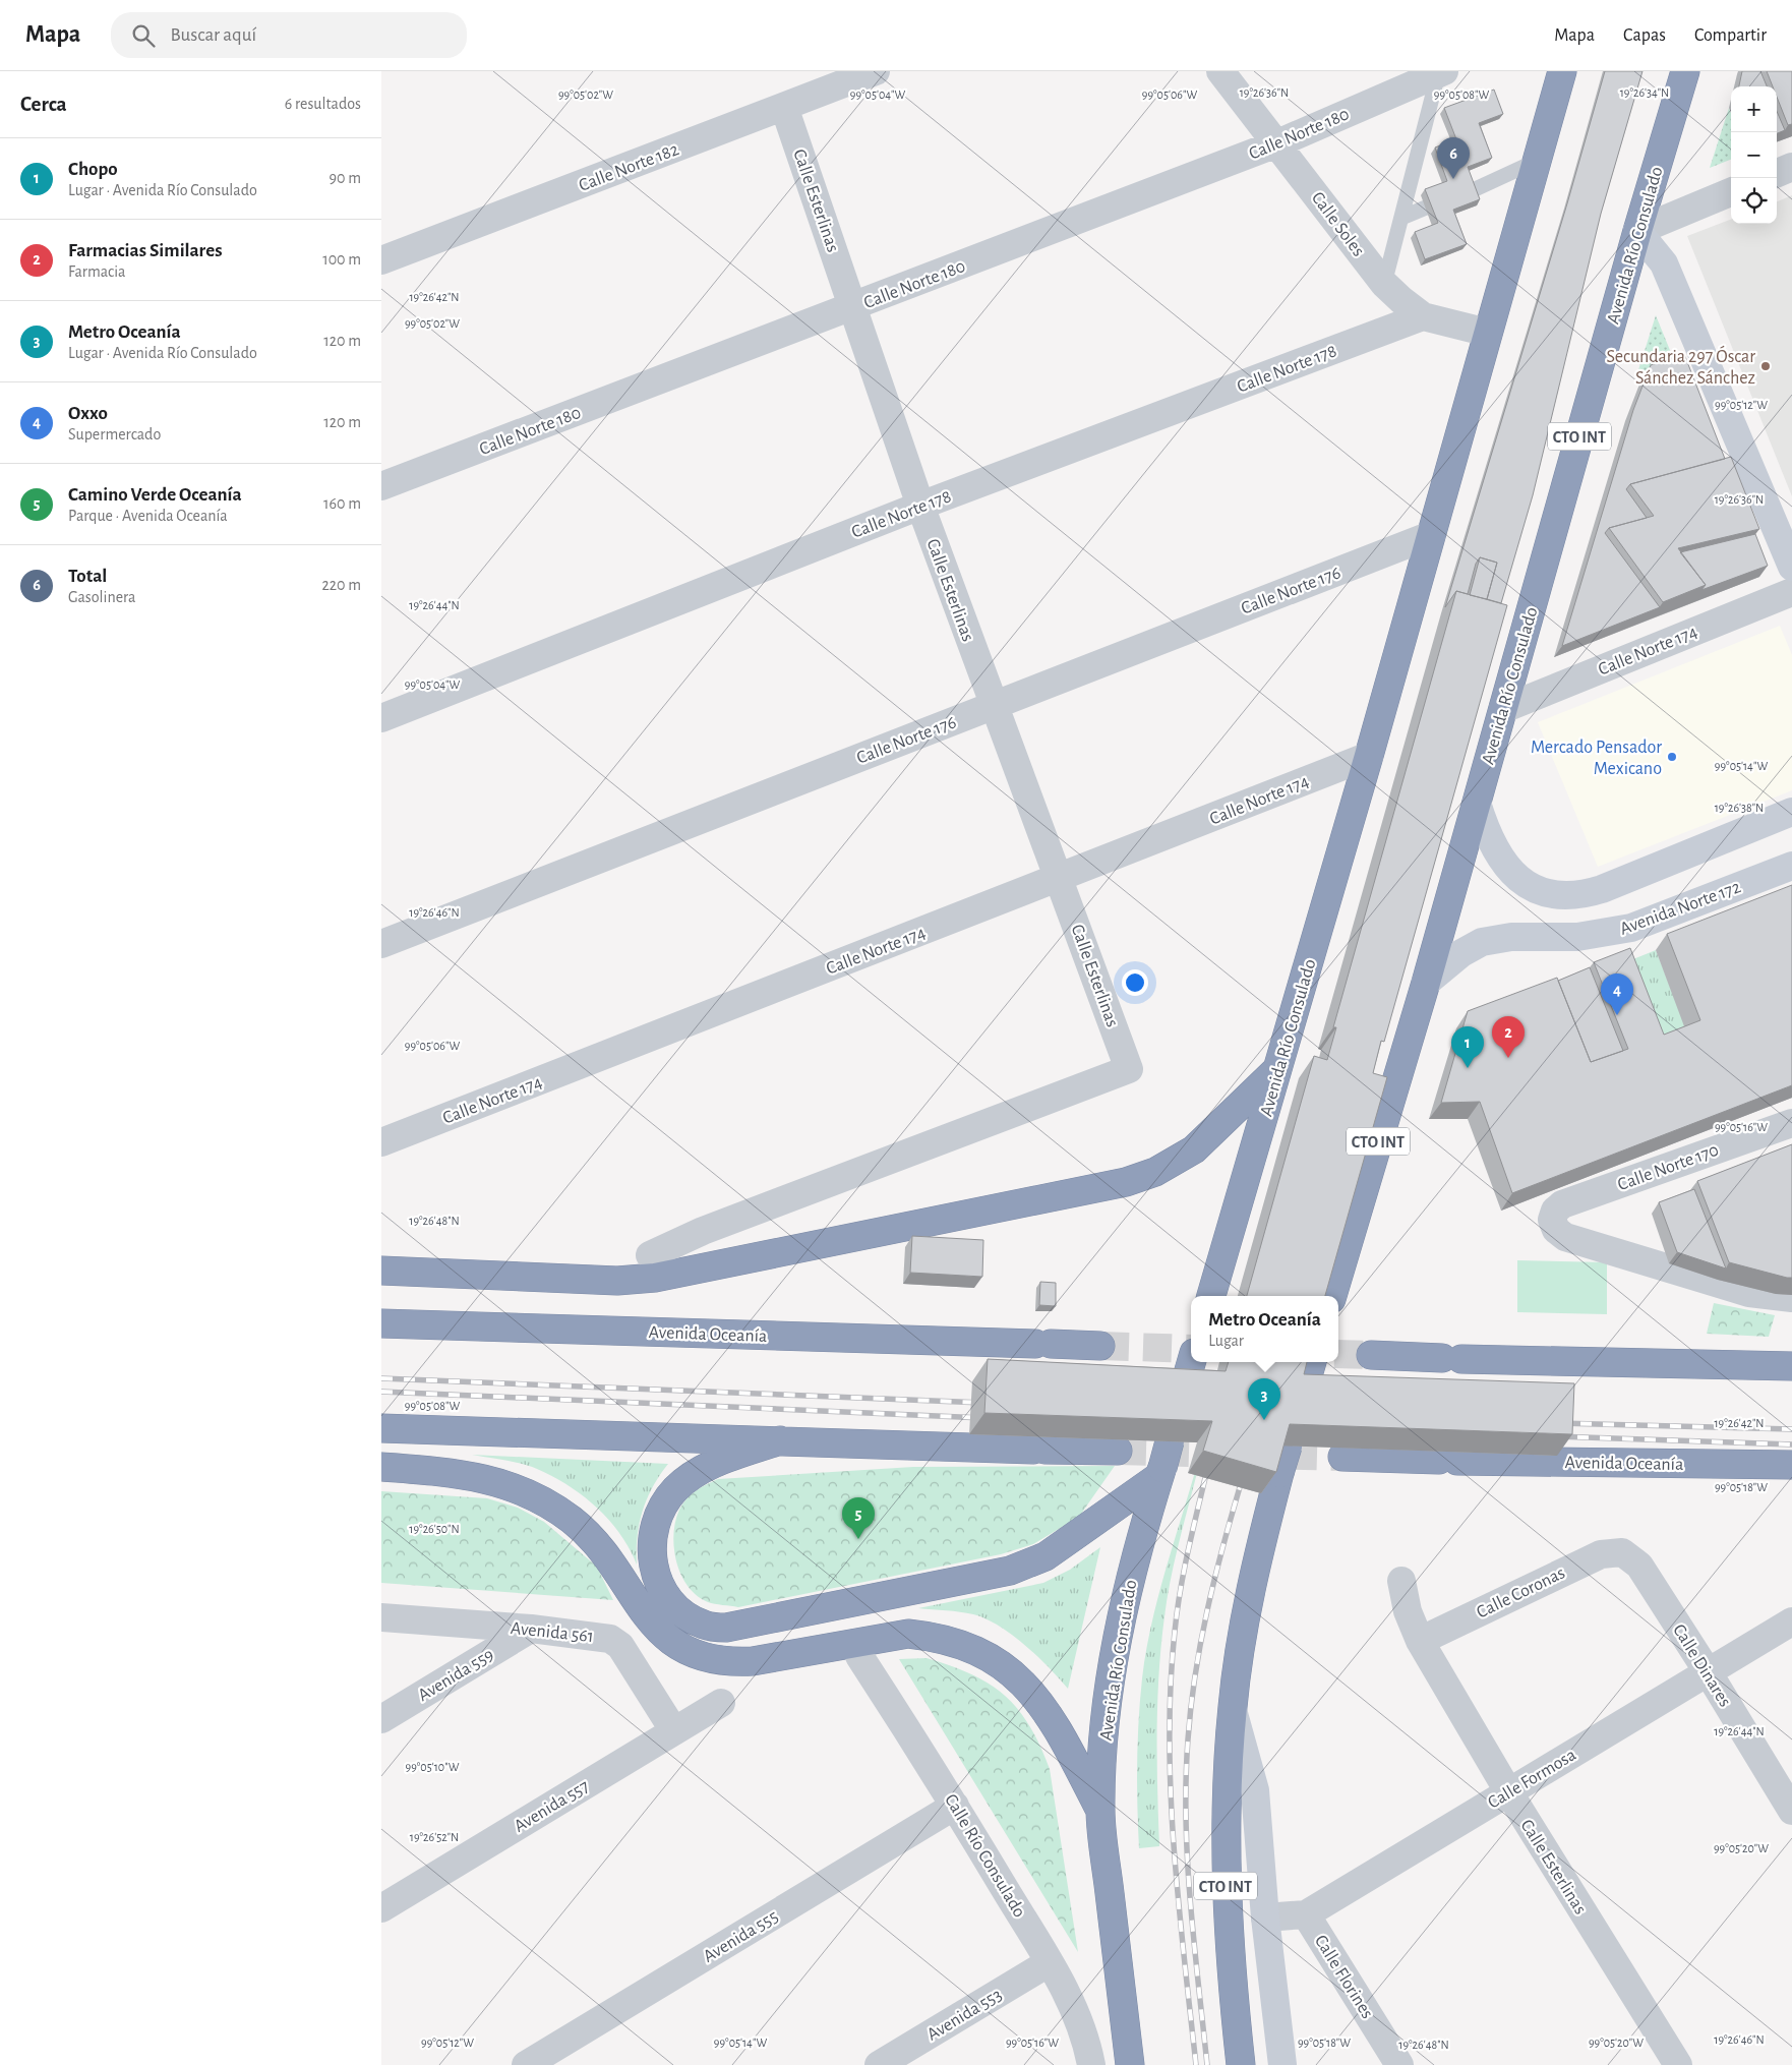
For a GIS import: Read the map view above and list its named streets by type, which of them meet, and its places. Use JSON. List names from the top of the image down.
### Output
{
  "streets": {
    "highway": ["Avenida Río Consulado", "CTO INT", "Avenida Oceanía"],
    "street": [
      "Calle Norte 180",
      "Calle Norte 182",
      "Calle Esterlinas",
      "Calle Soles",
      "Calle Norte 178",
      "Calle Norte 176",
      "Calle Norte 174",
      "Avenida Norte 172",
      "Calle Norte 170",
      "Calle Coronas",
      "Avenida 561",
      "Calle Dinares",
      "Avenida 559",
      "Calle Formosa",
      "Avenida 557",
      "Calle Río Consulado",
      "Avenida 555",
      "Calle Florines",
      "Avenida 553"
    ]
  },
  "crossings": [
    ["Calle Norte 180", "Calle Esterlinas"],
    ["Calle Norte 180", "Calle Soles"],
    ["Calle Norte 182", "Calle Esterlinas"],
    ["Calle Esterlinas", "Calle Norte 178"],
    ["Calle Esterlinas", "Calle Norte 176"],
    ["Calle Esterlinas", "Calle Norte 174"],
    ["Calle Esterlinas", "Calle Coronas"],
    ["Calle Esterlinas", "Calle Formosa"],
    ["Calle Soles", "Avenida Río Consulado"],
    ["Calle Soles", "Calle Norte 178"],
    ["Avenida Río Consulado", "Calle Norte 176"],
    ["Avenida Río Consulado", "Calle Norte 174"],
    ["Avenida Río Consulado", "Avenida Norte 172"],
    ["CTO INT", "Calle Formosa"],
    ["Calle Coronas", "Calle Dinares"],
    ["Avenida 561", "Avenida 559"],
    ["Avenida 561", "Avenida 557"],
    ["Calle Dinares", "Calle Formosa"],
    ["Calle Formosa", "Calle Florines"],
    ["Calle Río Consulado", "Avenida 555"],
    ["Calle Río Consulado", "Avenida 553"]
  ],
  "places": ["Secundaria 297 Óscar Sánchez Sánchez", "Mercado Pensador Mexicano"],
  "page": {
    "header": "Mapa",
    "search": "Buscar aquí",
    "nav": ["Mapa", "Capas", "Compartir"],
    "heading": ["Cerca", "6 resultados"],
    "map_buttons": ["+", "−"],
    "list": [
      {
        "mark": "1",
        "name": "Chopo",
        "note": "Lugar · Avenida Río Consulado",
        "value": "90 m"
      },
      {
        "mark": "2",
        "name": "Farmacias Similares",
        "note": "Farmacia",
        "value": "100 m"
      },
      {
        "mark": "3",
        "name": "Metro Oceanía",
        "note": "Lugar · Avenida Río Consulado",
        "value": "120 m"
      },
      {
        "mark": "4",
        "name": "Oxxo",
        "note": "Supermercado",
        "value": "120 m"
      },
      {
        "mark": "5",
        "name": "Camino Verde Oceanía",
        "note": "Parque · Avenida Oceanía",
        "value": "160 m"
      },
      {
        "mark": "6",
        "name": "Total",
        "note": "Gasolinera",
        "value": "220 m"
      }
    ],
    "pins": [
      "6",
      "4",
      "2",
      "1",
      "3",
      "5"
    ],
    "popup": ["Metro Oceanía", "Lugar"]
  },
  "coordinates": [
    "19°26'36\"N",
    "19°26'34\"N",
    "99°05'02\"W",
    "99°05'04\"W",
    "99°05'06\"W",
    "99°05'08\"W",
    "19°26'42\"N",
    "99°05'12\"W",
    "19°26'44\"N",
    "99°05'14\"W",
    "19°26'38\"N",
    "19°26'46\"N",
    "99°05'16\"W",
    "19°26'48\"N",
    "99°05'18\"W",
    "19°26'50\"N",
    "99°05'10\"W",
    "19°26'52\"N",
    "99°05'20\"W"
  ]
}
